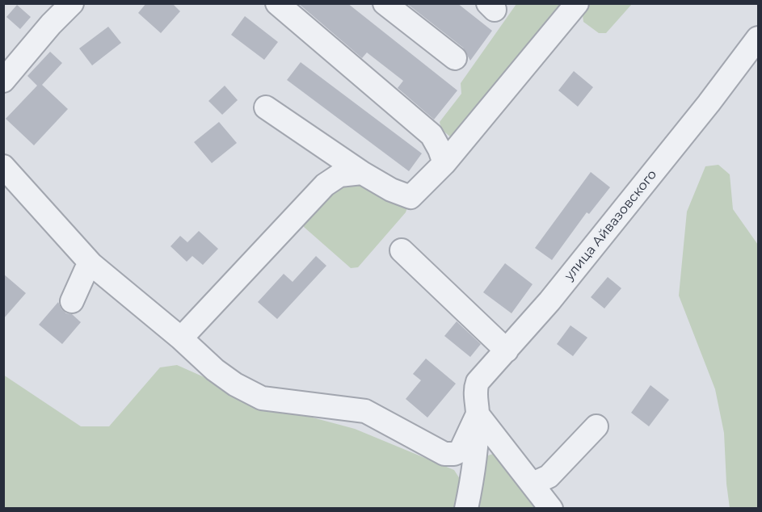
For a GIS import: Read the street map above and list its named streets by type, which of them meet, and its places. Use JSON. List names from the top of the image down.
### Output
{
  "streets": {
    "street": ["улица Айвазовского"]
  }
}
